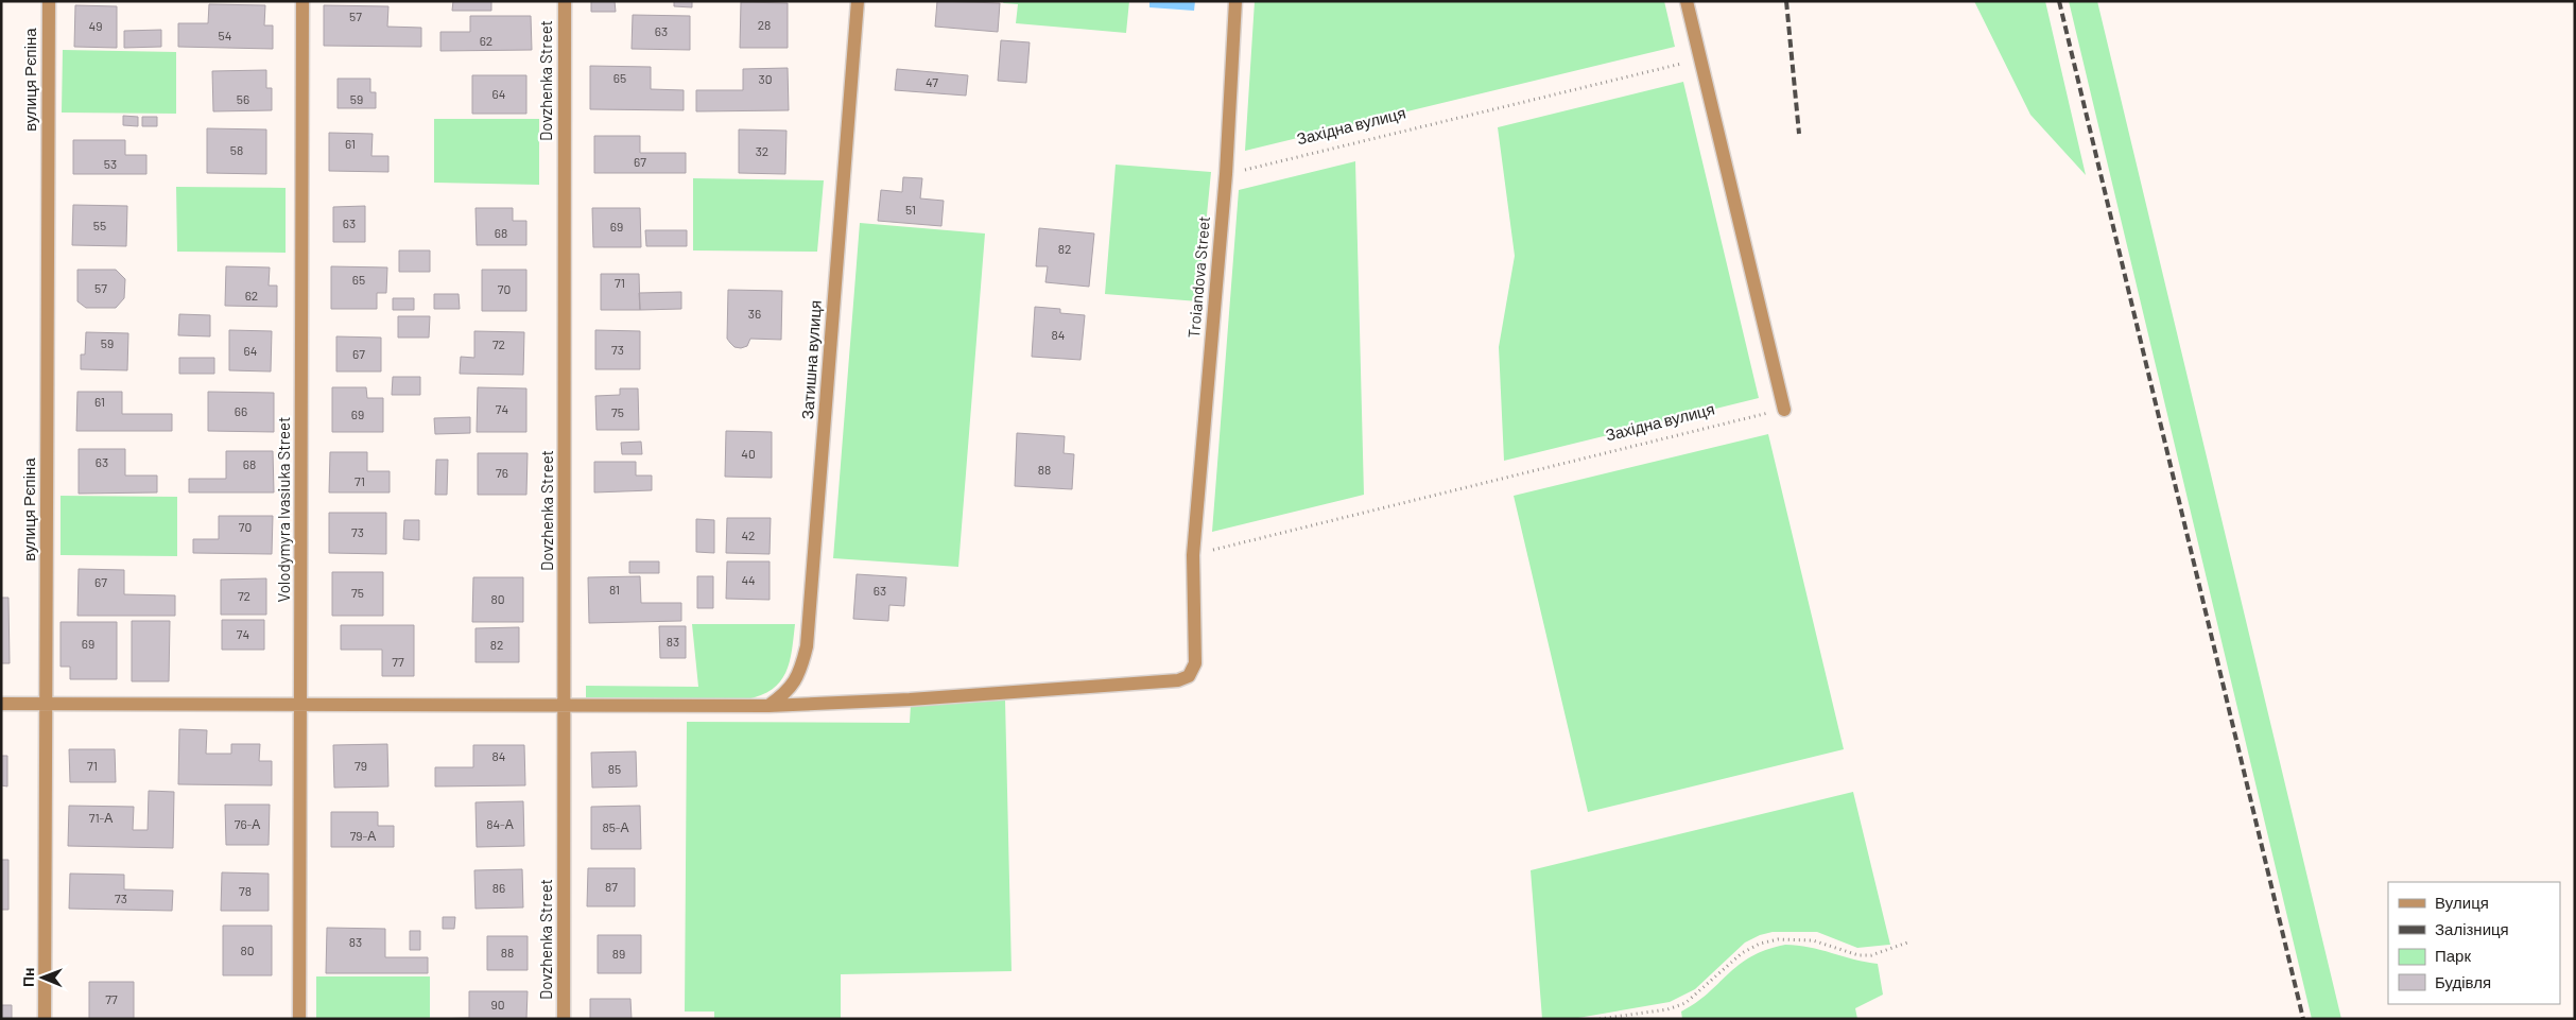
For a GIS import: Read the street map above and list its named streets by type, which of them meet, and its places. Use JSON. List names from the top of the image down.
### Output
{
  "streets": {
    "street": [
      "вулиця Рєпіна",
      "Dovzhenka Street",
      "Troiandova Street",
      "Затишна вулиця",
      "Volodymyra Ivasiuka Street"
    ],
    "path": ["Західна вулиця"]
  },
  "crossings": [
    ["вулиця Рєпіна", "Troiandova Street"],
    ["Dovzhenka Street", "Troiandova Street"],
    ["Західна вулиця", "Troiandova Street"],
    ["Troiandova Street", "Затишна вулиця"],
    ["Troiandova Street", "Volodymyra Ivasiuka Street"]
  ],
  "house_numbers": [
    "57",
    "28",
    "49",
    "63",
    "54",
    "62",
    "65",
    "30",
    "47",
    "64",
    "56",
    "59",
    "61",
    "58",
    "32",
    "67",
    "53",
    "51",
    "63",
    "55",
    "69",
    "68",
    "82",
    "65",
    "71",
    "57",
    "70",
    "62",
    "36",
    "84",
    "59",
    "72",
    "73",
    "64",
    "67",
    "61",
    "74",
    "66",
    "75",
    "69",
    "40",
    "63",
    "68",
    "88",
    "76",
    "71",
    "70",
    "73",
    "42",
    "44",
    "67",
    "81",
    "63",
    "75",
    "72",
    "80",
    "74",
    "83",
    "69",
    "82",
    "77",
    "84",
    "71",
    "79",
    "85",
    "71-А",
    "76-А",
    "84-А",
    "85-А",
    "79-А",
    "87",
    "86",
    "78",
    "73",
    "83",
    "80",
    "88",
    "89",
    "77",
    "90"
  ],
  "legend": [
    "Вулиця",
    "Залізниця",
    "Парк",
    "Будівля"
  ],
  "north": "left"
}
